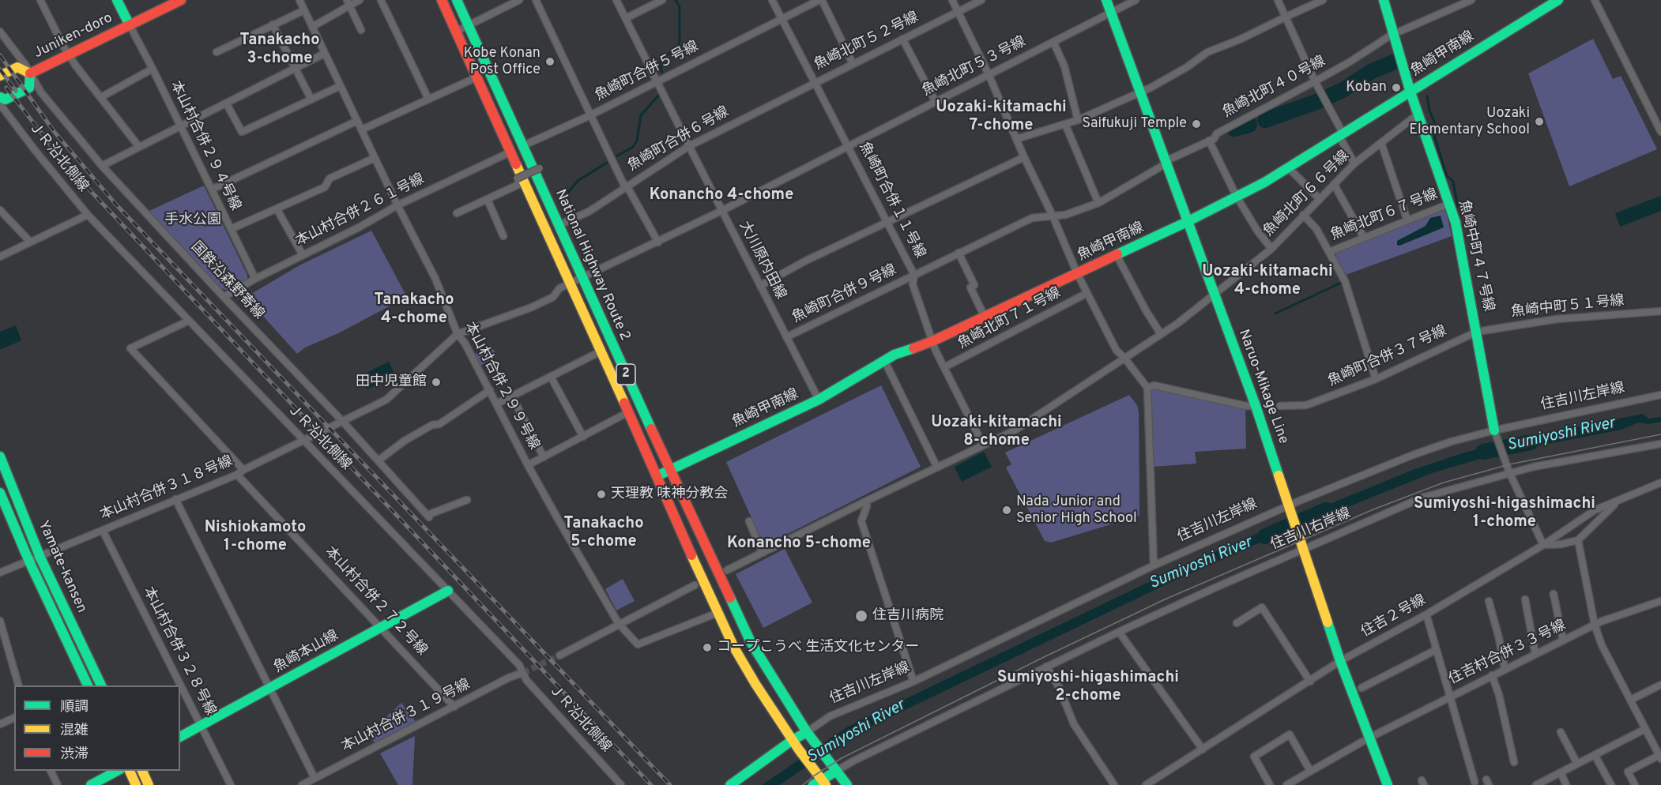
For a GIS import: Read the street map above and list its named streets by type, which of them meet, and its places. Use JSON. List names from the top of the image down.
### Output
{
  "streets": {
    "main road": [
      "Juniken-doro",
      "魚崎甲南線",
      "魚崎中町４７号線",
      "National Highway Route 2",
      "2",
      "Naruo-Mikage Line",
      "住吉川右岸線",
      "Yamate-kansen",
      "魚崎本山線"
    ],
    "street": [
      "魚崎北町５２号線",
      "魚崎北町５３号線",
      "魚崎町合併５号線",
      "魚崎北町４０号線",
      "魚崎町合併６号線",
      "本山村合併２９４号線",
      "ＪＲ沿北側線",
      "魚崎北町６６号線",
      "魚崎町合併１１号線",
      "本山村合併２６１号線",
      "魚崎北町６７号線",
      "大川原内田線",
      "国鉄沿森野寄線",
      "魚崎町合併９号線",
      "魚崎中町５１号線",
      "魚崎北町７１号線",
      "魚崎町合併３７号線",
      "本山村合併２９９号線",
      "住吉川左岸線",
      "本山村合併３１８号線",
      "本山村合併２７２号線",
      "住吉２号線",
      "本山村合併３２８号線",
      "住吉村合併３３号線",
      "本山村合併３１９号線"
    ]
  },
  "crossings": [
    ["Juniken-doro", "本山村合併２９４号線"],
    ["Juniken-doro", "国鉄沿森野寄線"],
    ["魚崎北町５２号線", "魚崎町合併６号線"],
    ["魚崎北町５２号線", "魚崎町合併１１号線"],
    ["魚崎甲南線", "魚崎町合併１１号線"],
    ["魚崎甲南線", "魚崎中町４７号線"],
    ["魚崎甲南線", "大川原内田線"],
    ["魚崎甲南線", "National Highway Route 2"],
    ["魚崎甲南線", "Naruo-Mikage Line"],
    ["魚崎北町５３号線", "魚崎町合併１１号線"],
    ["魚崎北町５３号線", "大川原内田線"],
    ["魚崎北町５３号線", "National Highway Route 2"],
    ["魚崎北町５３号線", "本山村合併２９９号線"],
    ["魚崎北町５３号線", "Naruo-Mikage Line"],
    ["魚崎北町５３号線", "本山村合併３１８号線"],
    ["魚崎町合併５号線", "魚崎町合併１１号線"],
    ["魚崎町合併５号線", "大川原内田線"],
    ["魚崎町合併５号線", "National Highway Route 2"],
    ["魚崎北町４０号線", "魚崎中町４７号線"],
    ["魚崎北町４０号線", "魚崎町合併９号線"],
    ["魚崎北町４０号線", "Naruo-Mikage Line"],
    ["魚崎町合併６号線", "魚崎町合併１１号線"],
    ["魚崎町合併６号線", "大川原内田線"],
    ["魚崎町合併６号線", "National Highway Route 2"],
    ["本山村合併２９４号線", "本山村合併２６１号線"],
    ["ＪＲ沿北側線", "本山村合併３１８号線"],
    ["ＪＲ沿北側線", "本山村合併２７２号線"],
    ["ＪＲ沿北側線", "魚崎本山線"],
    ["ＪＲ沿北側線", "本山村合併３１９号線"],
    ["魚崎北町６６号線", "魚崎町合併１１号線"],
    ["魚崎北町６６号線", "魚崎中町４７号線"],
    ["魚崎北町６６号線", "Naruo-Mikage Line"],
    ["魚崎町合併１１号線", "魚崎町合併９号線"],
    ["魚崎町合併１１号線", "魚崎北町７１号線"],
    ["本山村合併２６１号線", "National Highway Route 2"],
    ["本山村合併２６１号線", "国鉄沿森野寄線"],
    ["本山村合併２６１号線", "本山村合併２９９号線"],
    ["魚崎北町６７号線", "魚崎中町４７号線"],
    ["魚崎中町４７号線", "魚崎中町５１号線"],
    ["魚崎中町４７号線", "魚崎町合併３７号線"],
    ["魚崎中町４７号線", "住吉川左岸線"],
    ["大川原内田線", "魚崎町合併９号線"],
    ["National Highway Route 2", "本山村合併２９９号線"],
    ["National Highway Route 2", "住吉川左岸線"],
    ["National Highway Route 2", "住吉川右岸線"],
    ["国鉄沿森野寄線", "本山村合併３１８号線"],
    ["魚崎中町５１号線", "魚崎町合併３７号線"],
    ["本山村合併２９９号線", "本山村合併３１８号線"],
    ["Naruo-Mikage Line", "住吉川左岸線"],
    ["Naruo-Mikage Line", "住吉川右岸線"],
    ["Naruo-Mikage Line", "住吉２号線"],
    ["Naruo-Mikage Line", "住吉村合併３３号線"],
    ["本山村合併３１８号線", "Yamate-kansen"],
    ["本山村合併３１８号線", "本山村合併２７２号線"],
    ["本山村合併３１８号線", "本山村合併３２８号線"],
    ["本山村合併２７２号線", "魚崎本山線"],
    ["本山村合併２７２号線", "本山村合併３１９号線"],
    ["本山村合併３２８号線", "魚崎本山線"]
  ],
  "districts": [
    "Tanakacho 3-chome",
    "Uozaki-kitamachi 7-chome",
    "Konancho 4-chome",
    "Uozaki-kitamachi 4-chome",
    "Tanakacho 4-chome",
    "Uozaki-kitamachi 8-chome",
    "Sumiyoshi-higashimachi 1-chome",
    "Tanakacho 5-chome",
    "Nishiokamoto 1-chome",
    "Konancho 5-chome",
    "Sumiyoshi-higashimachi 2-chome"
  ],
  "water": ["Sumiyoshi River"],
  "parks": ["手水公園"],
  "places": [
    "Kobe Konan Post Office",
    "Koban",
    "Uozaki Elementary School",
    "Saifukuji Temple",
    "田中児童館",
    "天理教 味神分教会",
    "Nada Junior and Senior High School",
    "住吉川病院",
    "コープこうべ 生活文化センター"
  ],
  "legend": ["順調", "混雑", "渋滞"]
}
